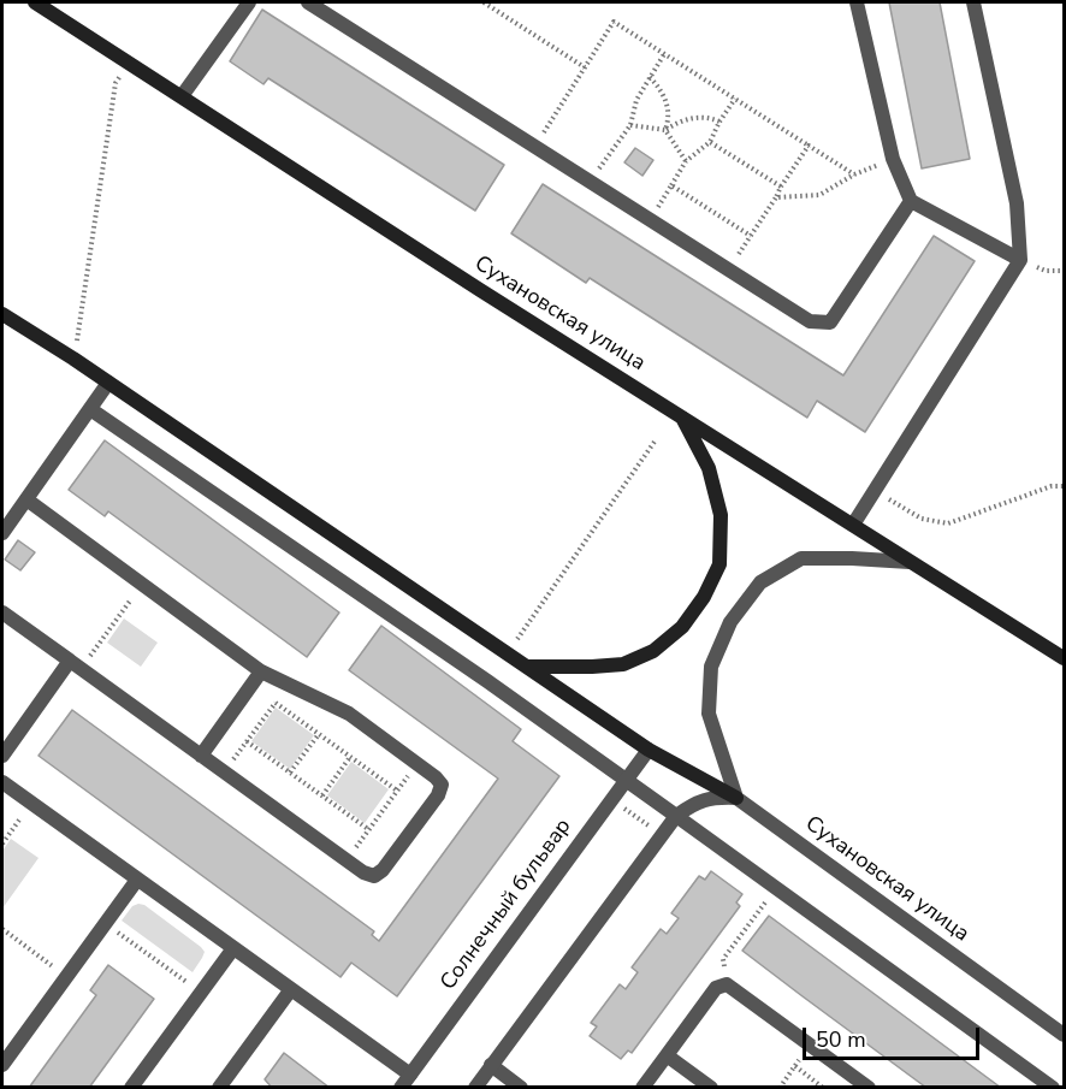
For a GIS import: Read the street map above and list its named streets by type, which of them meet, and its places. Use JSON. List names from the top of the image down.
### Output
{
  "streets": {
    "street": ["Сухановская улица", "Солнечный бульвар"]
  },
  "scale_bar": "50 m"
}
